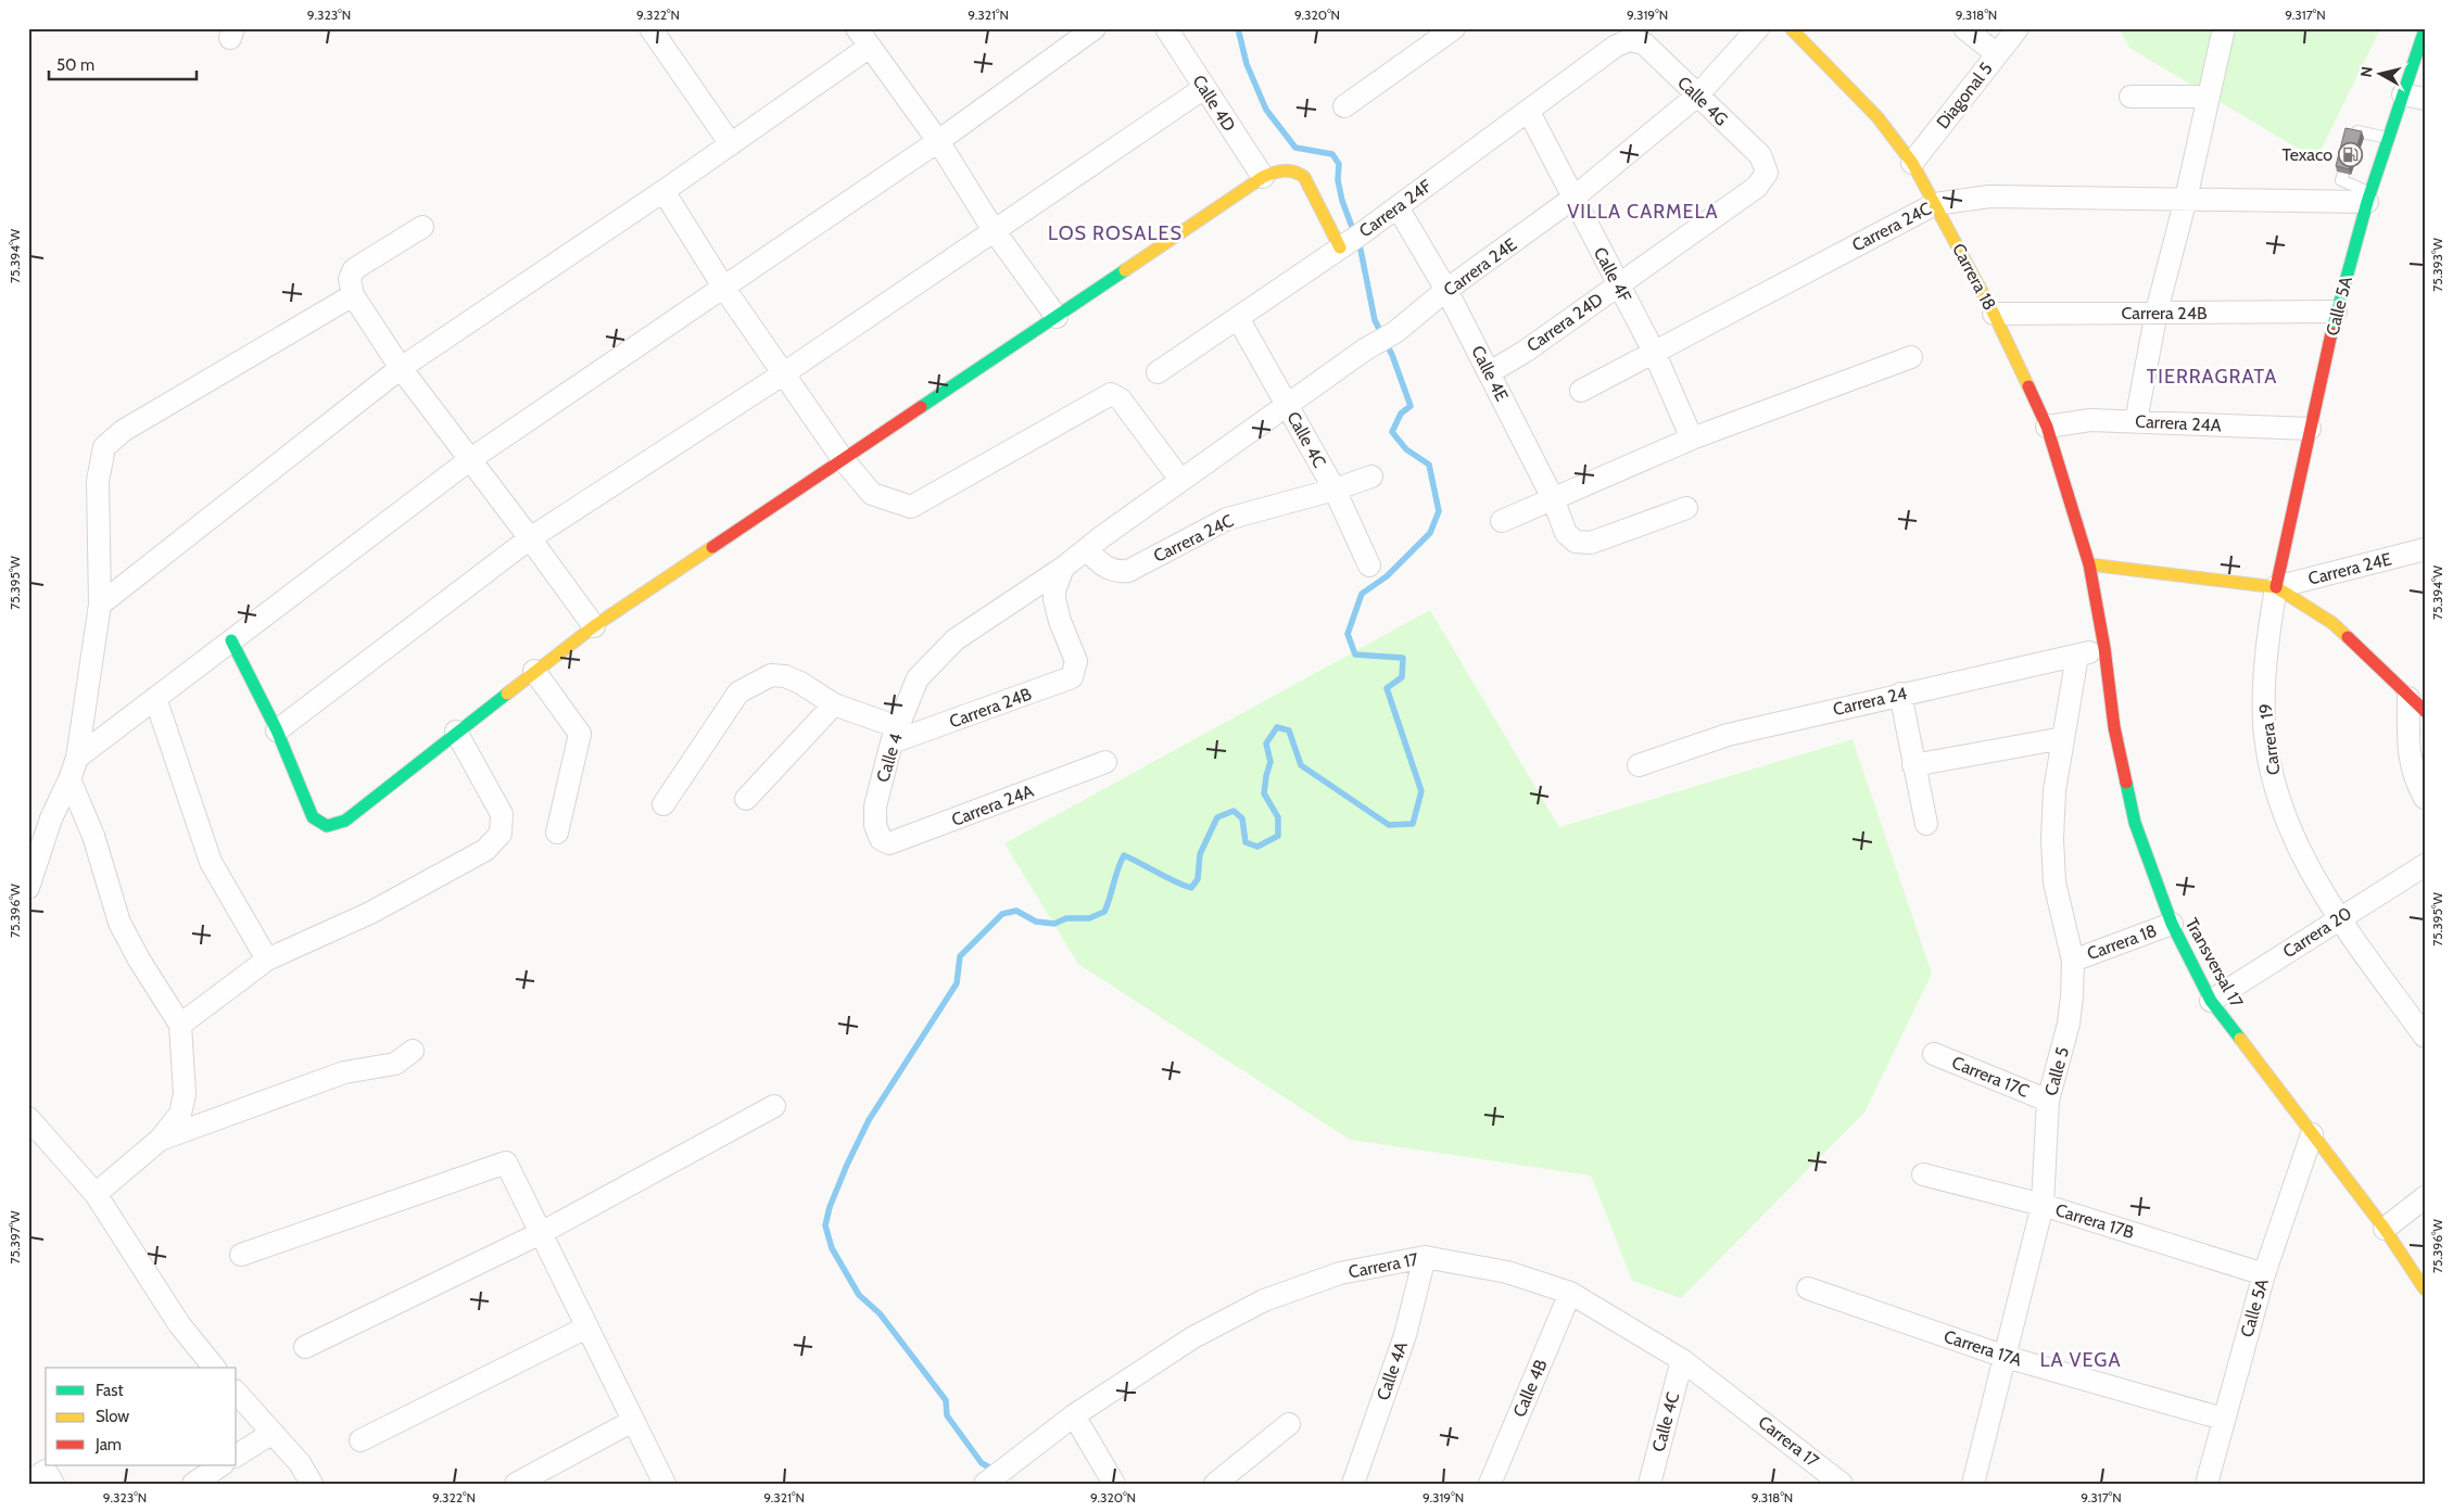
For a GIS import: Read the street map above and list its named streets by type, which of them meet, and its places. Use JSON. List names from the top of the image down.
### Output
{
  "streets": {
    "street": [
      "Diagonal 5",
      "Calle 4G",
      "Calle 4D",
      "Carrera 24F",
      "Carrera 24C",
      "Carrera 24E",
      "Calle 4F",
      "Carrera 18",
      "Calle 5A",
      "Carrera 24B",
      "Carrera 24D",
      "Calle 4E",
      "Carrera 24A",
      "Calle 4C",
      "Carrera 24",
      "Carrera 19",
      "Calle 4",
      "Carrera 20",
      "Transversal 17",
      "Calle 5",
      "Carrera 17C",
      "Carrera 17B",
      "Carrera 17",
      "Carrera 17A",
      "Calle 4A",
      "Calle 4B"
    ]
  },
  "crossings": [
    ["Diagonal 5", "Carrera 18"],
    ["Calle 4G", "Carrera 24F"],
    ["Calle 4G", "Carrera 24E"],
    ["Calle 4G", "Carrera 24D"],
    ["Carrera 24F", "Calle 4F"],
    ["Carrera 24F", "Calle 4E"],
    ["Carrera 24F", "Calle 4C"],
    ["Carrera 24C", "Calle 4F"],
    ["Carrera 24C", "Carrera 18"],
    ["Carrera 24C", "Calle 5A"],
    ["Carrera 24C", "Calle 4C"],
    ["Carrera 24E", "Calle 4F"],
    ["Carrera 24E", "Calle 5A"],
    ["Carrera 24E", "Calle 4E"],
    ["Carrera 24E", "Calle 4C"],
    ["Carrera 24E", "Carrera 19"],
    ["Calle 4F", "Carrera 24D"],
    ["Carrera 18", "Carrera 24B"],
    ["Carrera 18", "Carrera 24A"],
    ["Carrera 18", "Transversal 17"],
    ["Carrera 18", "Calle 5"],
    ["Calle 5A", "Carrera 24B"],
    ["Calle 5A", "Carrera 24A"],
    ["Calle 5A", "Carrera 19"],
    ["Calle 5A", "Transversal 17"],
    ["Calle 5A", "Carrera 17B"],
    ["Calle 5A", "Carrera 17A"],
    ["Carrera 24B", "Calle 4"],
    ["Carrera 24D", "Calle 4E"],
    ["Carrera 24A", "Calle 4"],
    ["Calle 4C", "Carrera 17"],
    ["Carrera 24", "Transversal 17"],
    ["Carrera 24", "Calle 5"],
    ["Carrera 19", "Carrera 20"],
    ["Carrera 20", "Transversal 17"],
    ["Calle 5", "Carrera 17C"],
    ["Calle 5", "Carrera 17B"],
    ["Calle 5", "Carrera 17A"],
    ["Carrera 17", "Calle 4A"],
    ["Carrera 17", "Calle 4B"]
  ],
  "districts": [
    "VILLA CARMELA",
    "LOS ROSALES",
    "TIERRAGRATA",
    "LA VEGA"
  ],
  "places": {
    "fuel station": ["Texaco"]
  },
  "legend": ["Fast", "Slow", "Jam"],
  "scale_bar": "50 m",
  "north": "left",
  "coordinates": [
    "9.323°N",
    "9.322°N",
    "9.321°N",
    "9.320°N",
    "9.319°N",
    "9.318°N",
    "9.317°N",
    "75.394°W",
    "75.393°W",
    "75.395°W",
    "75.396°W",
    "75.397°W"
  ]
}
